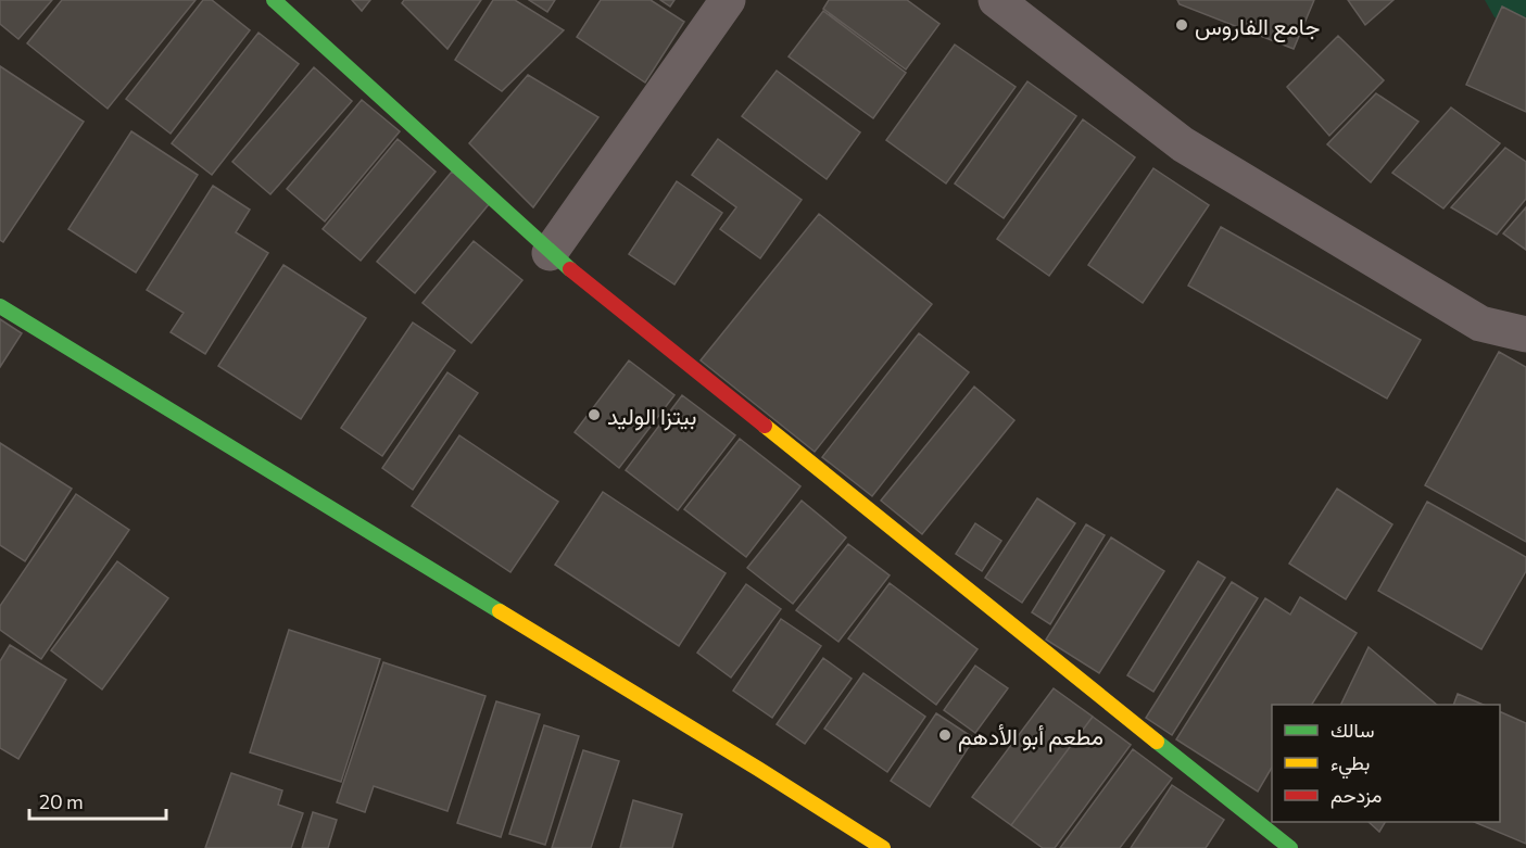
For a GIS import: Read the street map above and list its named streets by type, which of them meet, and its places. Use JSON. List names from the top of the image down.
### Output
{
  "places": ["جامع الفاروس", "بيتزا الوليد", "مطعم أبو الأدهم"],
  "legend": ["سالك", "بطيء", "مزدحم"],
  "scale_bar": "20 m"
}
